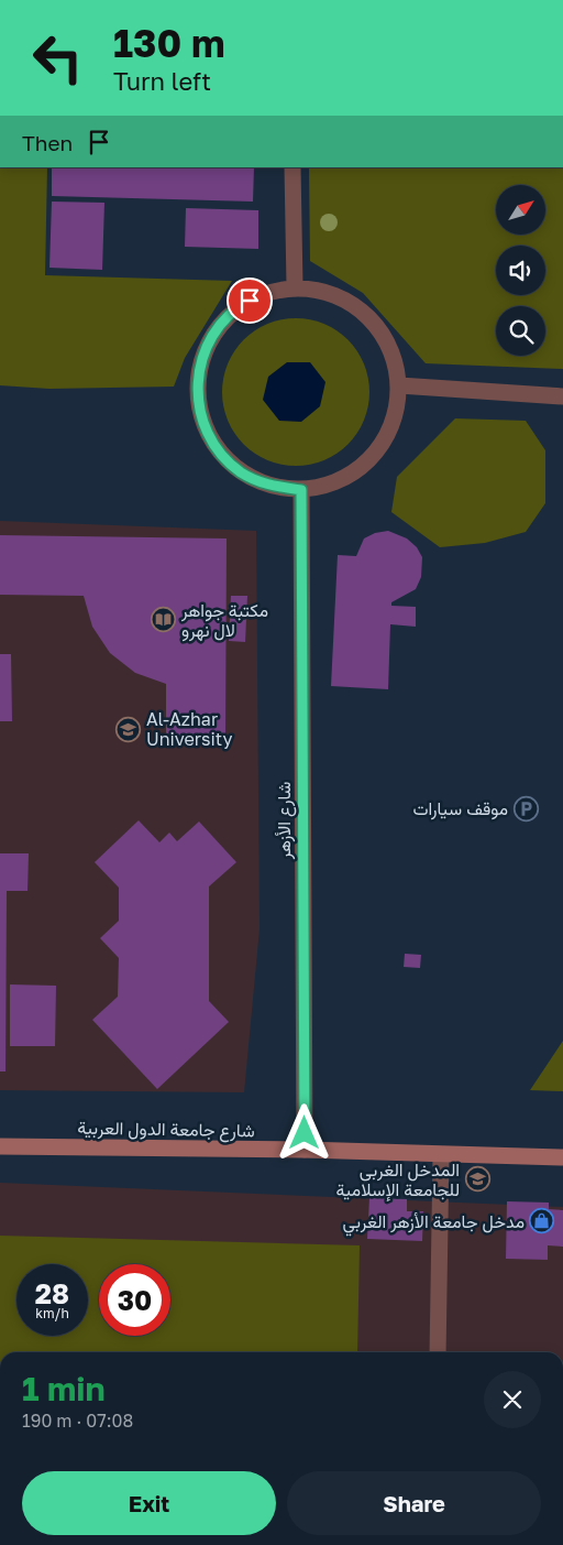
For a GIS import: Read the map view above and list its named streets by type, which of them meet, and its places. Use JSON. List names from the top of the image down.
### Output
{
  "streets": {
    "main road": ["شارع جامعة الدول العربية"],
    "street": ["شارع الأزهر"]
  },
  "crossings": [
    ["شارع الأزهر", "شارع جامعة الدول العربية"]
  ],
  "places": {
    "library": ["مكتبة جواهر لال نهرو"],
    "school or university": ["Al-Azhar University", "المدخل الغربي للجامعة الإسلامية"],
    "parking": ["موقف سيارات"],
    "shop": ["مدخل جامعة الأزهر الغربي"]
  },
  "north": "top right",
  "page": {
    "turn": ["130 m", "Turn left"],
    "then": "Then",
    "speed": "28 km/h",
    "limit": "30",
    "heading": ["1 min", "190 m · 07:08"],
    "buttons": ["Exit", "Share"]
  }
}
